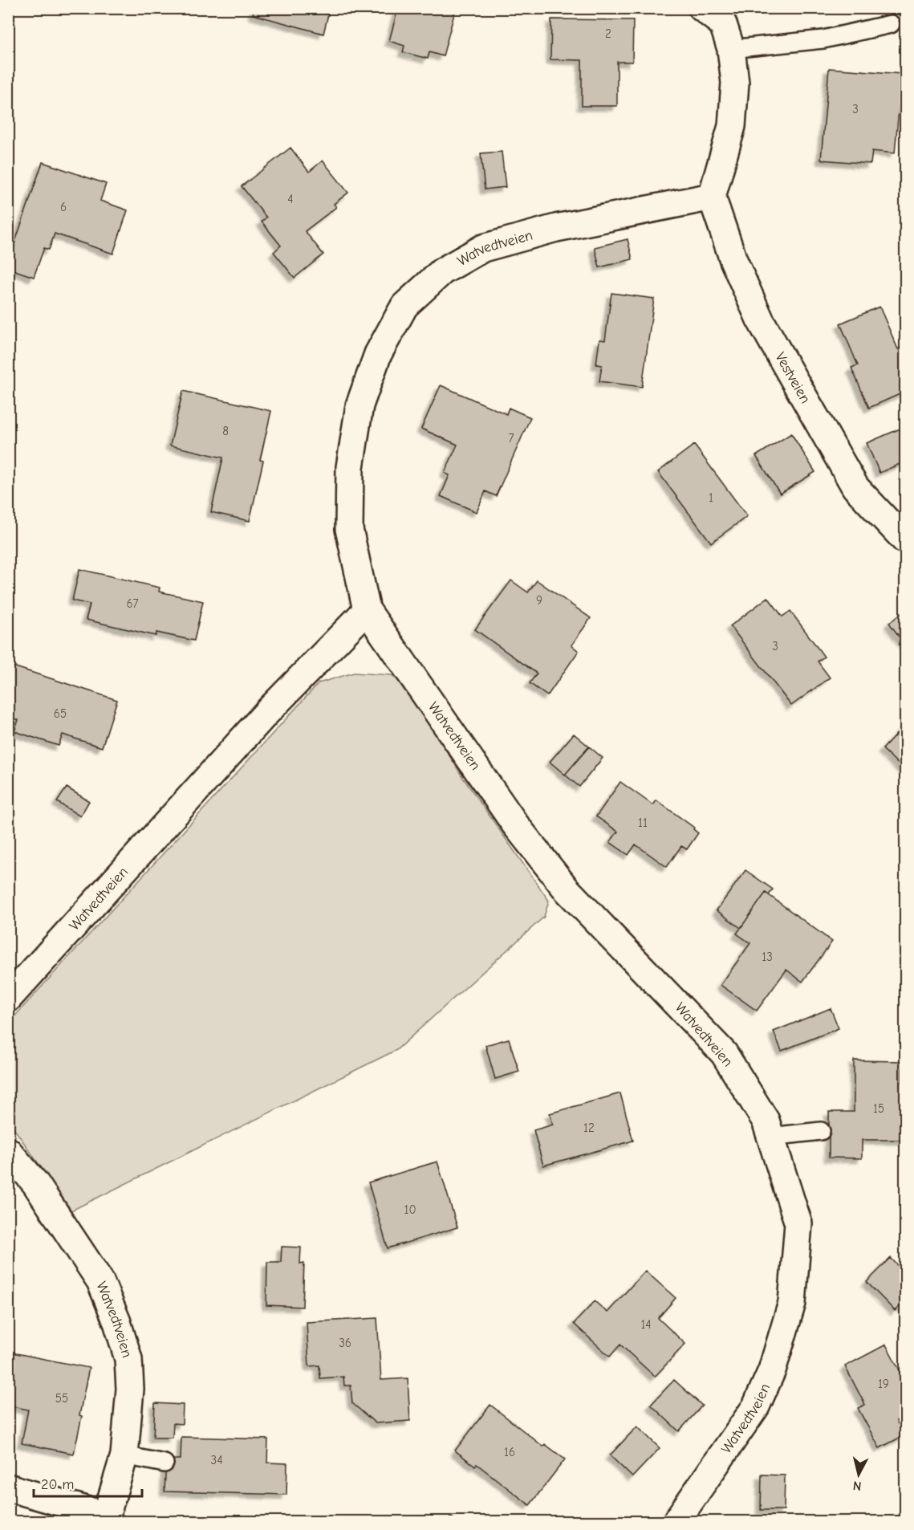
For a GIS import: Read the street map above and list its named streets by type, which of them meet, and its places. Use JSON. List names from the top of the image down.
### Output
{
  "streets": {
    "street": ["Watvedtveien", "Vestveien"]
  },
  "crossings": [
    ["Watvedtveien", "Vestveien"]
  ],
  "house_numbers": [
    "2",
    "3",
    "4",
    "6",
    "8",
    "7",
    "1",
    "9",
    "67",
    "3",
    "65",
    "11",
    "13",
    "15",
    "12",
    "10",
    "14",
    "36",
    "19",
    "55",
    "16",
    "34"
  ],
  "scale_bar": "20 m",
  "north": "bottom"
}
